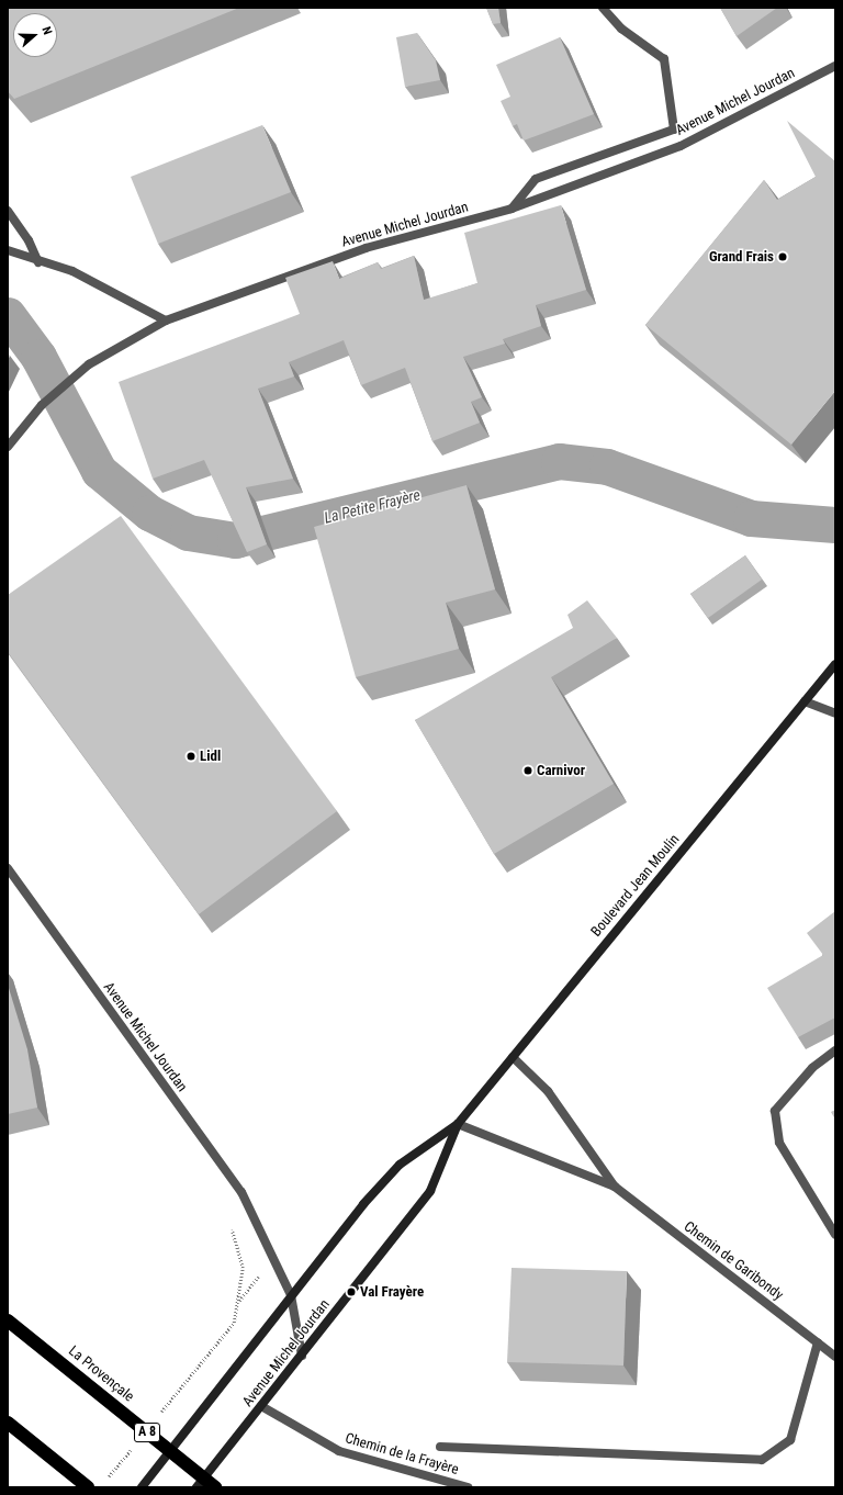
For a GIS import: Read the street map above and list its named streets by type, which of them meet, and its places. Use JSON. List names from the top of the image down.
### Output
{
  "streets": {
    "highway": ["La Provençale", "A 8"],
    "main road": ["Avenue Michel Jourdan", "Boulevard Jean Moulin"],
    "street": ["Chemin de Garibondy", "Chemin de la Frayère"]
  },
  "crossings": [
    ["Avenue Michel Jourdan", "Boulevard Jean Moulin"],
    ["Avenue Michel Jourdan", "Chemin de Garibondy"],
    ["Avenue Michel Jourdan", "Chemin de la Frayère"],
    ["Boulevard Jean Moulin", "Chemin de Garibondy"]
  ],
  "water": ["La Petite Frayère"],
  "places": [
    "Grand Frais",
    "Lidl",
    "Carnivor",
    "Val Frayère"
  ],
  "north": "right"
}
